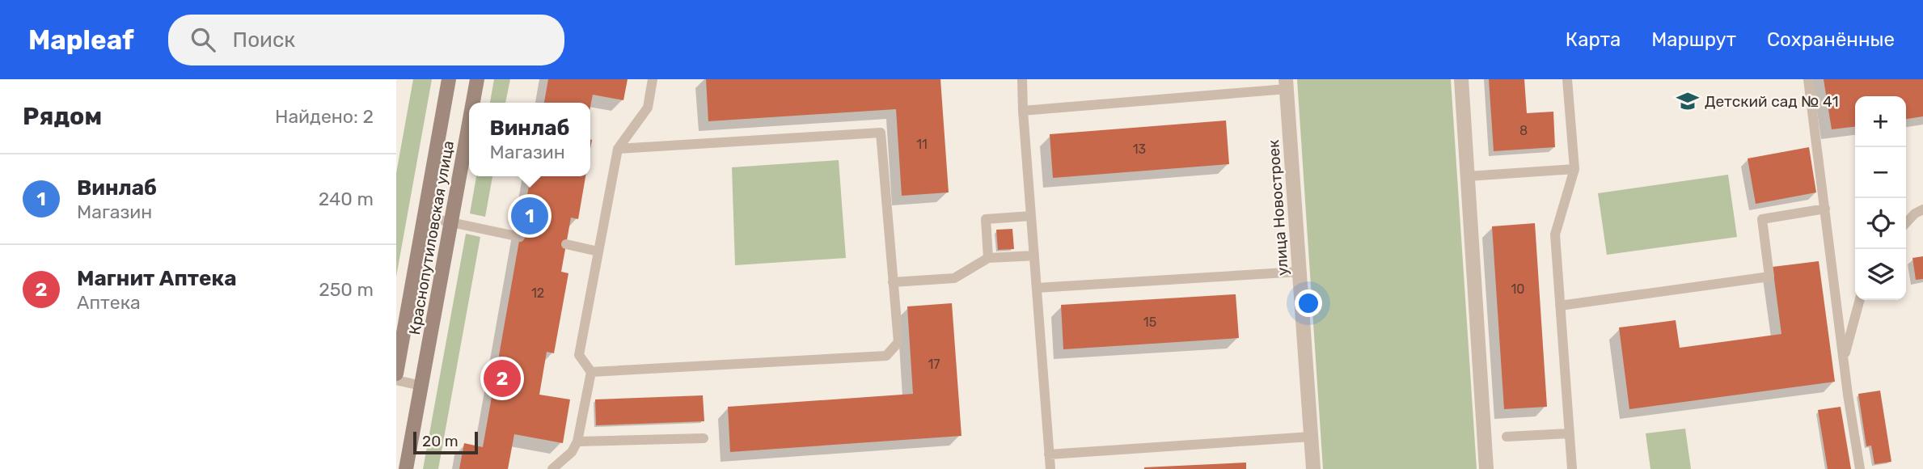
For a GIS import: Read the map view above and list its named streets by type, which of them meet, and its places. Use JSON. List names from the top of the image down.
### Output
{
  "streets": {
    "main road": ["Краснопутиловская улица"],
    "street": ["улица Новостроек"]
  },
  "places": {
    "school or university": ["Детский сад № 41"]
  },
  "house_numbers": [
    "8",
    "11",
    "13",
    "10",
    "12",
    "15",
    "17"
  ],
  "scale_bar": "20 m",
  "page": {
    "header": "Mapleaf",
    "search": "Поиск",
    "nav": ["Карта", "Маршрут", "Сохранённые"],
    "heading": ["Рядом", "Найдено: 2"],
    "map_buttons": ["+", "−"],
    "popup": ["Винлаб", "Магазин"],
    "list": [
      {
        "mark": "1",
        "name": "Винлаб",
        "note": "Магазин",
        "value": "240 m"
      },
      {
        "mark": "2",
        "name": "Магнит Аптека",
        "note": "Аптека",
        "value": "250 m"
      }
    ],
    "pins": ["1", "2"],
    "scale": "20 m"
  }
}
